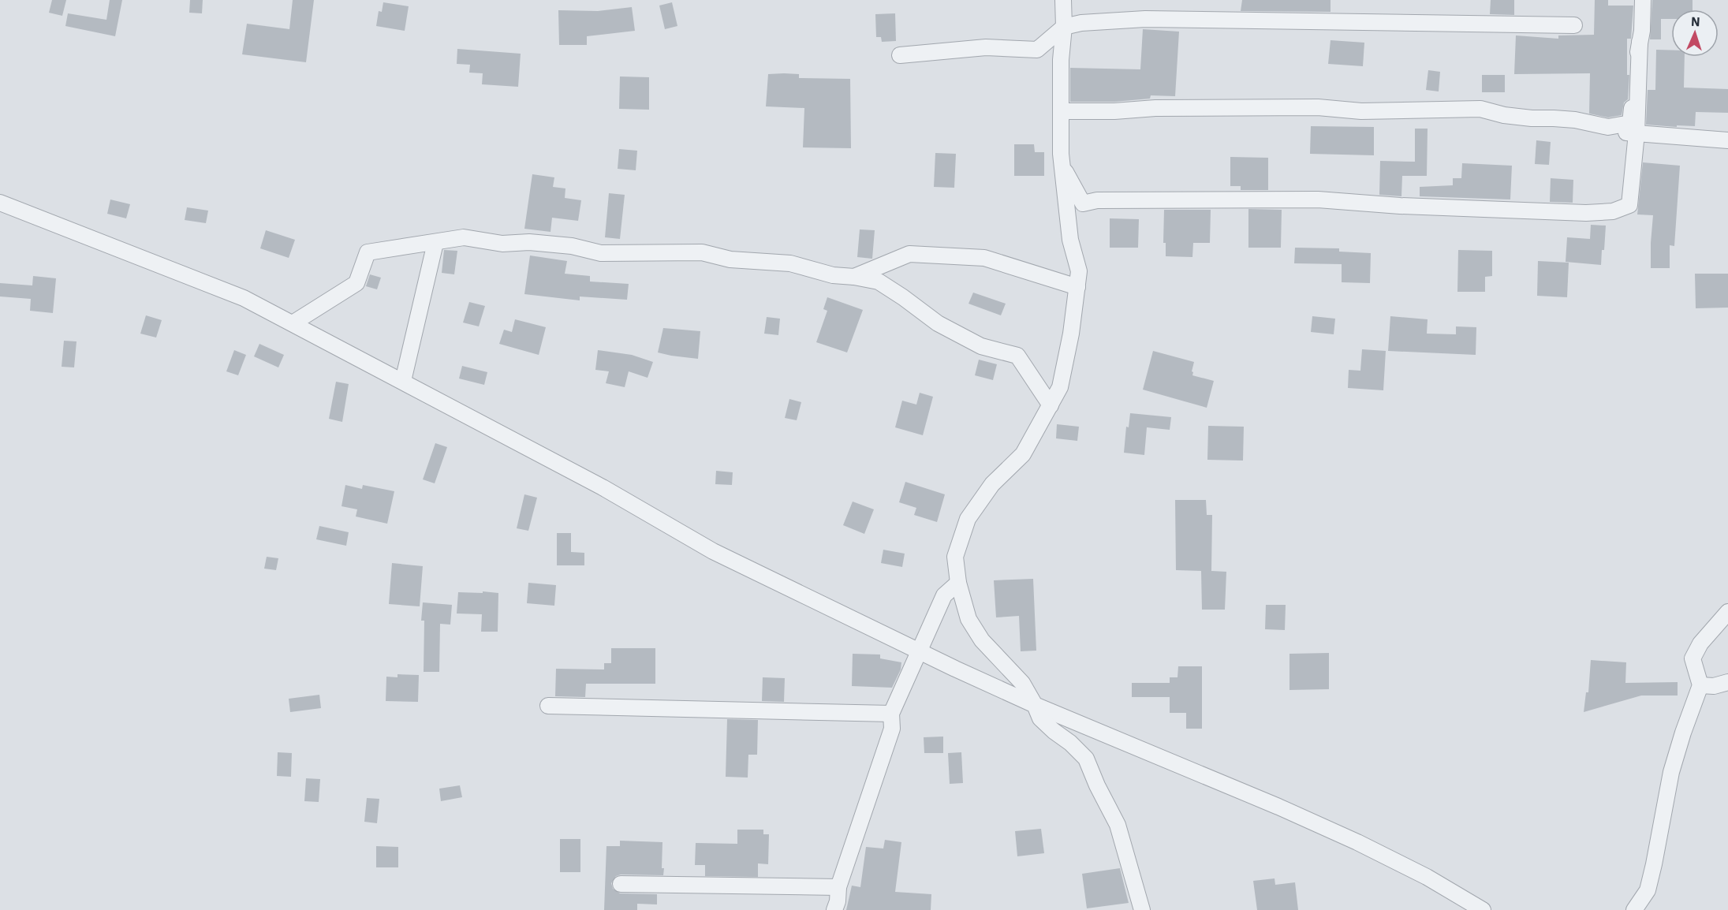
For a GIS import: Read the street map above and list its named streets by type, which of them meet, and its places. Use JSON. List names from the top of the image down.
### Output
{
  "north": "top"
}
